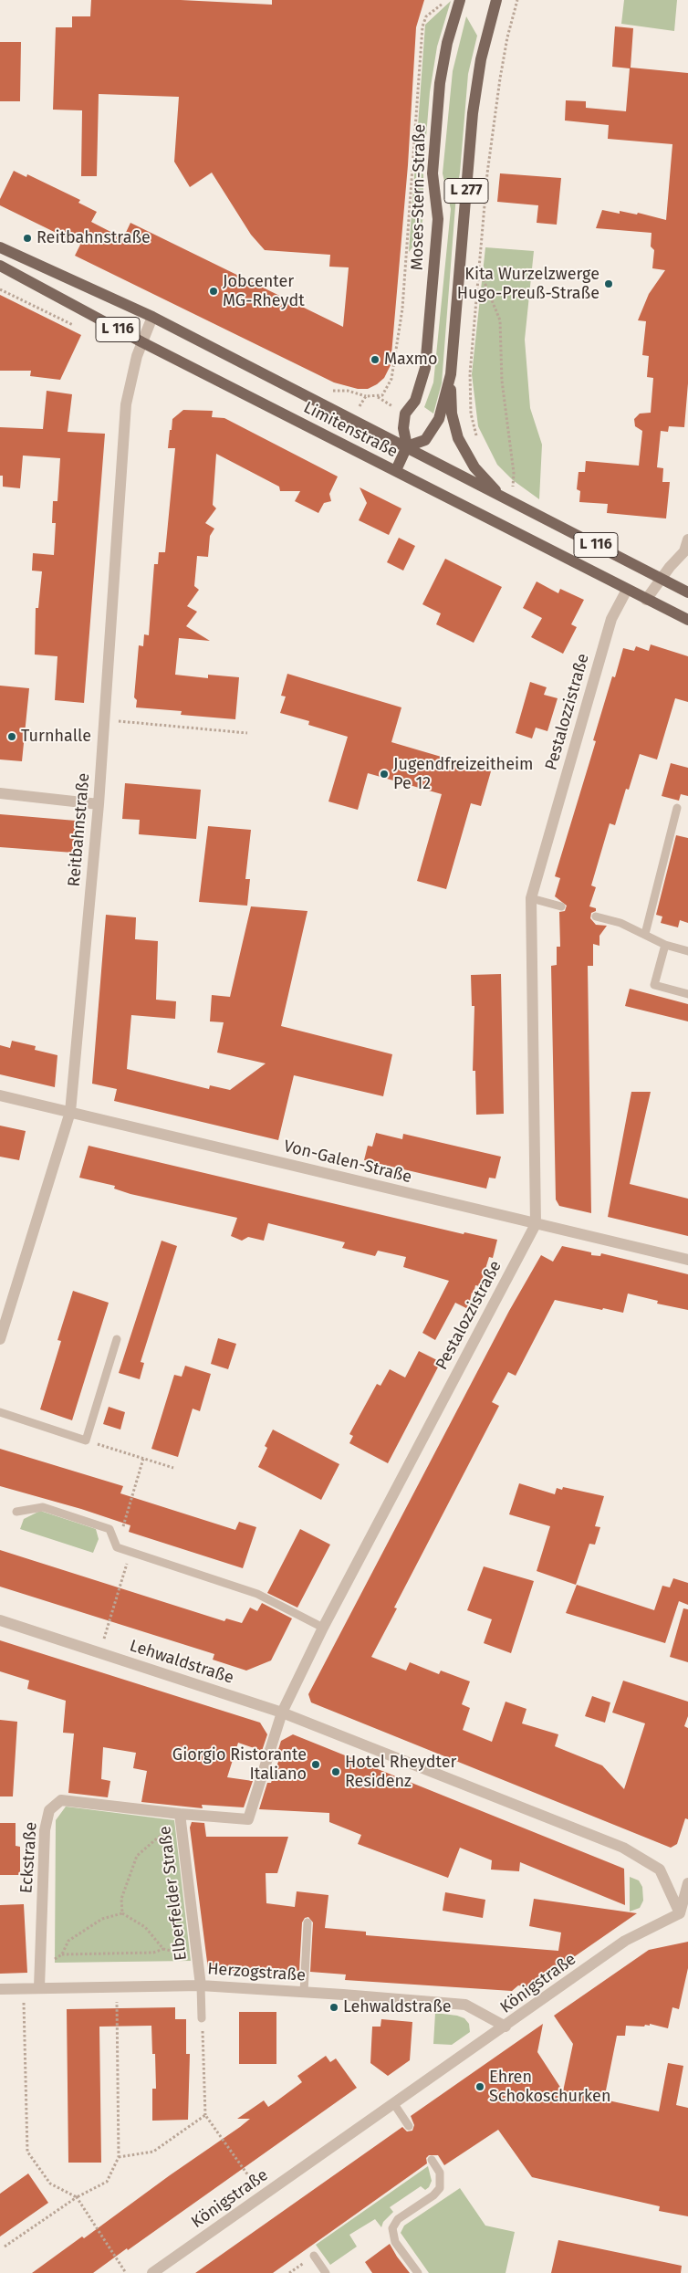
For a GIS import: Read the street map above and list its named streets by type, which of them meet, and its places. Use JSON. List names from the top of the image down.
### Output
{
  "streets": {
    "main road": [
      "L 277",
      "Moses-Stern-Straße",
      "L 116",
      "Limitenstraße"
    ],
    "street": [
      "Pestalozzistraße",
      "Reitbahnstraße",
      "Von-Galen-Straße",
      "Lehwaldstraße",
      "Eckstraße",
      "Elberfelder Straße",
      "Herzogstraße",
      "Königstraße"
    ]
  },
  "crossings": [
    ["L 277", "Moses-Stern-Straße"],
    ["L 277", "L 116"],
    ["L 277", "Limitenstraße"],
    ["Moses-Stern-Straße", "Limitenstraße"],
    ["L 116", "Limitenstraße"],
    ["Limitenstraße", "Pestalozzistraße"],
    ["Limitenstraße", "Reitbahnstraße"],
    ["Pestalozzistraße", "Von-Galen-Straße"],
    ["Pestalozzistraße", "Lehwaldstraße"],
    ["Pestalozzistraße", "Elberfelder Straße"],
    ["Reitbahnstraße", "Von-Galen-Straße"],
    ["Lehwaldstraße", "Elberfelder Straße"],
    ["Lehwaldstraße", "Königstraße"],
    ["Eckstraße", "Elberfelder Straße"],
    ["Eckstraße", "Herzogstraße"],
    ["Elberfelder Straße", "Herzogstraße"],
    ["Herzogstraße", "Königstraße"]
  ],
  "places": [
    "Reitbahnstraße",
    "Kita Wurzelzwerge Hugo-Preuß-Straße",
    "Jobcenter MG-Rheydt",
    "Maxmo",
    "Turnhalle",
    "Jugendfreizeitheim Pe 12",
    "Giorgio Ristorante Italiano",
    "Hotel Rheydter Residenz",
    "Lehwaldstraße",
    "Ehren Schokoschurken"
  ]
}
